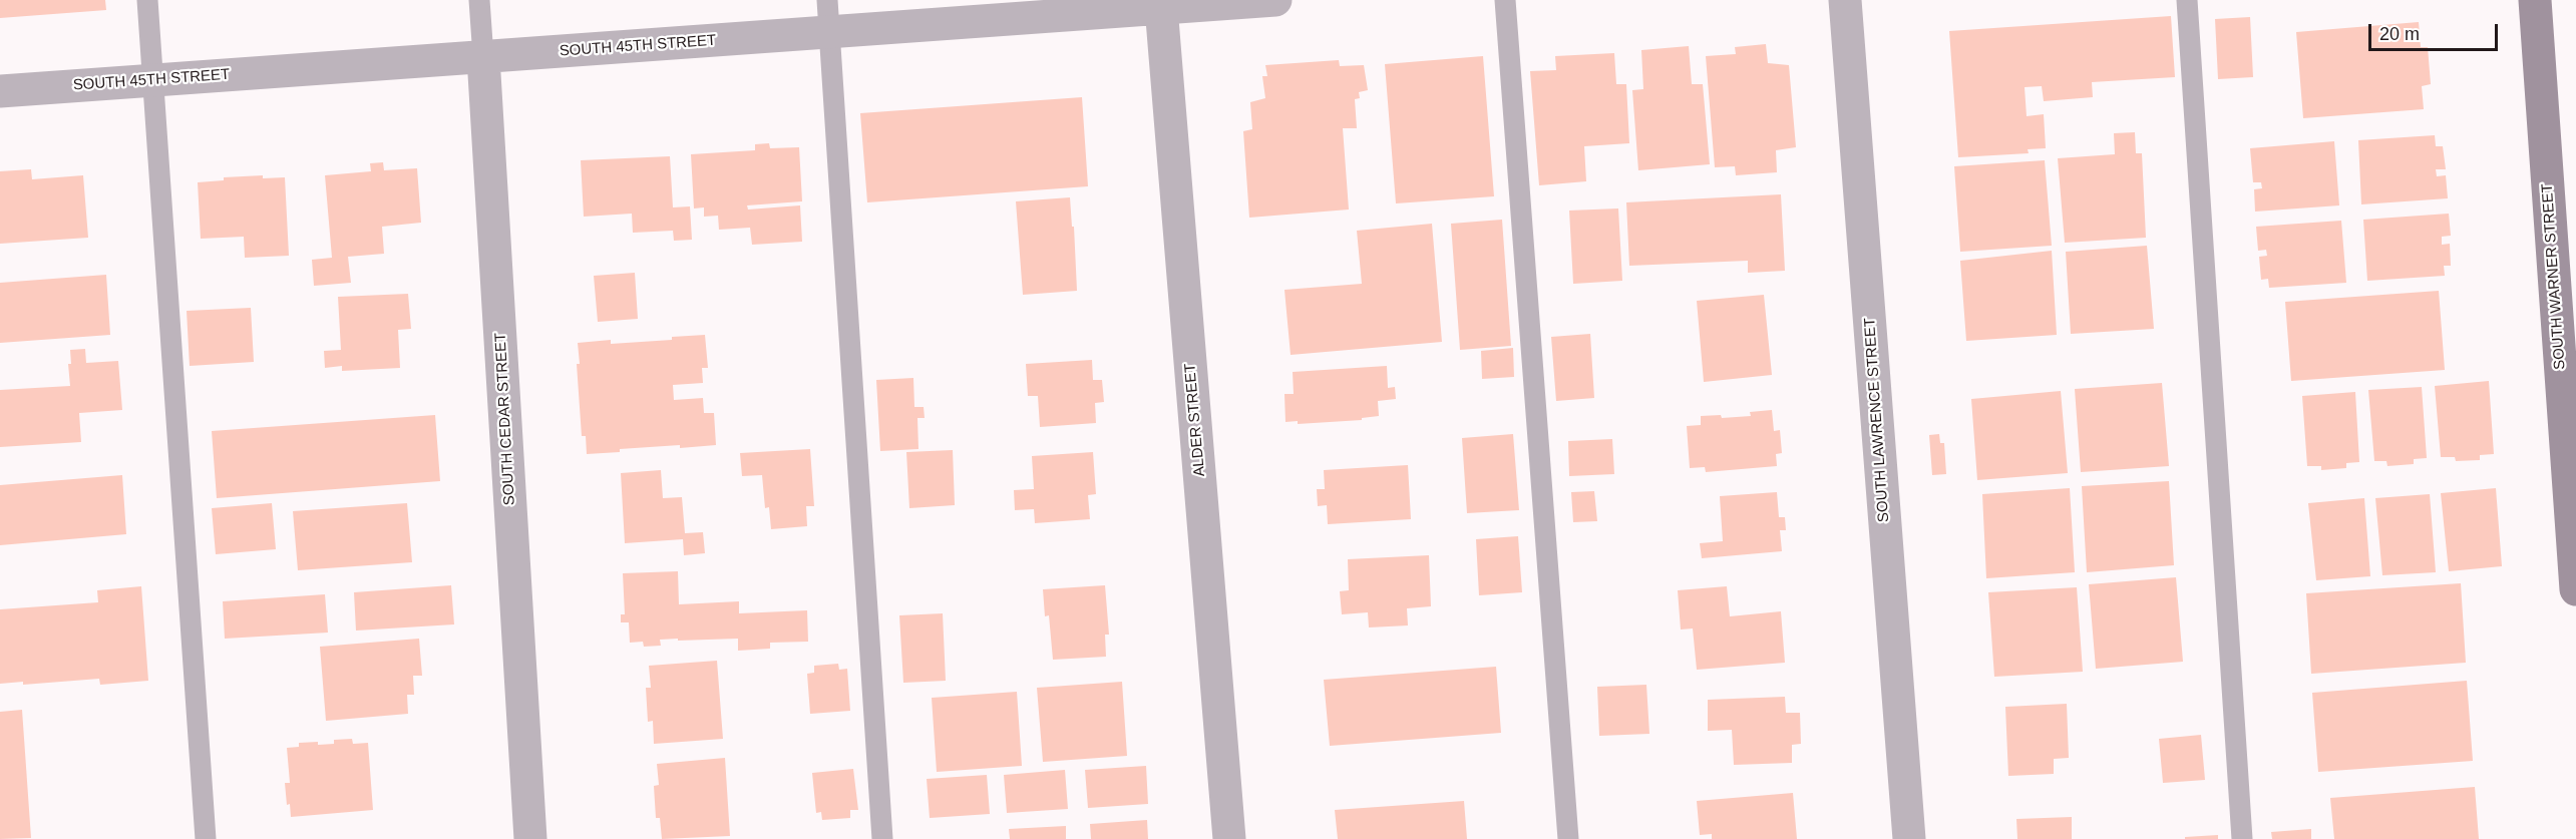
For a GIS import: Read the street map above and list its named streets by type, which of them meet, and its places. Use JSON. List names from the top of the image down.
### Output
{
  "streets": {
    "street": [
      "SOUTH 45TH STREET",
      "SOUTH WARNER STREET",
      "SOUTH CEDAR STREET",
      "ALDER STREET",
      "SOUTH LAWRENCE STREET"
    ]
  },
  "crossings": [
    ["SOUTH 45TH STREET", "SOUTH CEDAR STREET"],
    ["SOUTH 45TH STREET", "ALDER STREET"]
  ],
  "scale_bar": "20 m"
}
